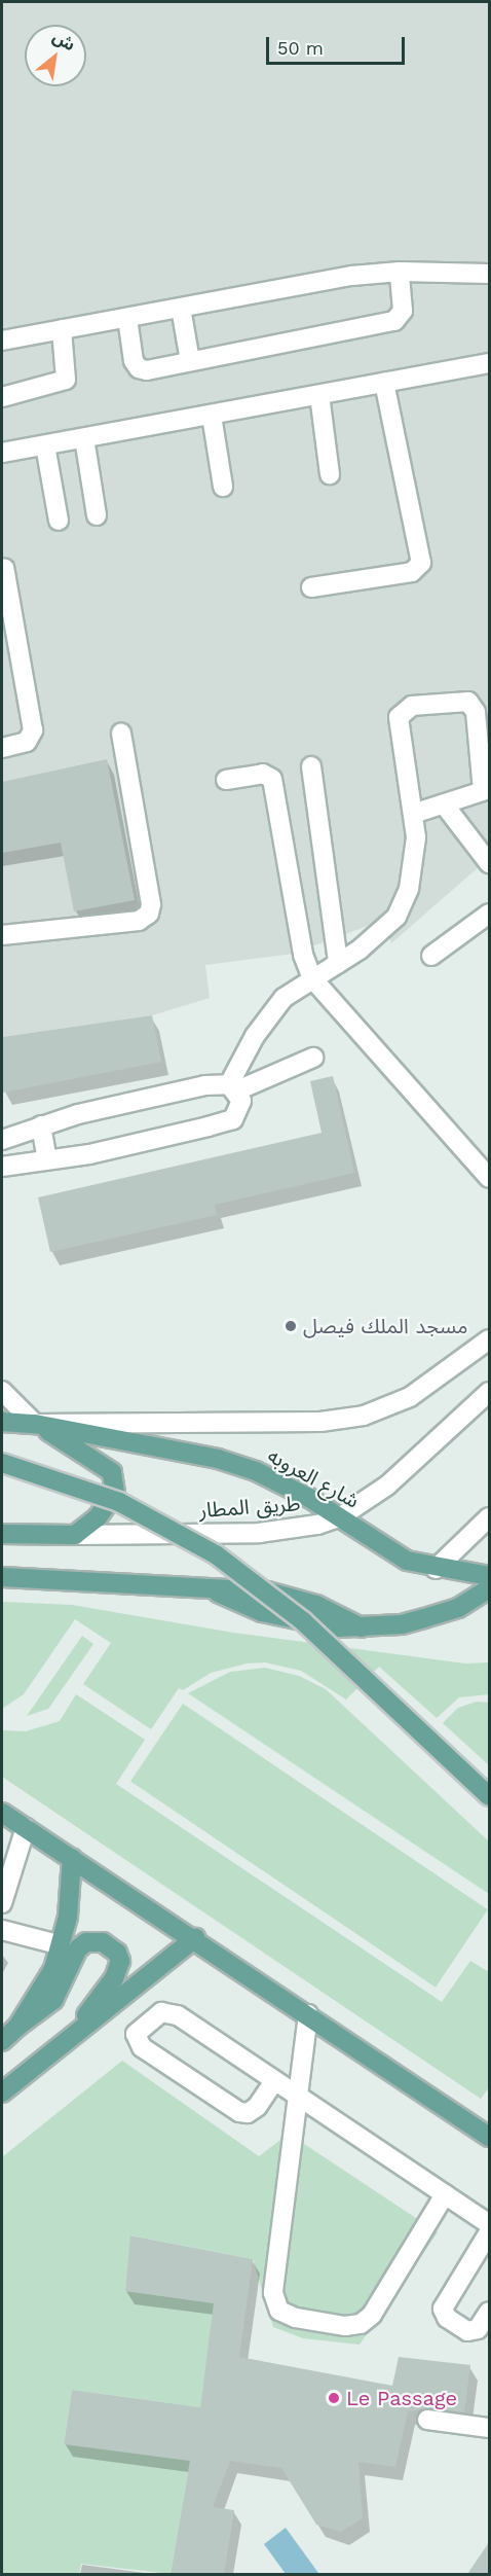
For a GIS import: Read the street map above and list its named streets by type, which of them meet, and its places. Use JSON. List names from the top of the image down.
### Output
{
  "streets": {
    "main road": ["شارع العروبه", "طريق المطار"]
  },
  "crossings": [
    ["شارع العروبه", "طريق المطار"]
  ],
  "places": ["مسجد الملك فيصل", "Le Passage"],
  "scale_bar": "50 m",
  "north": "top right"
}
